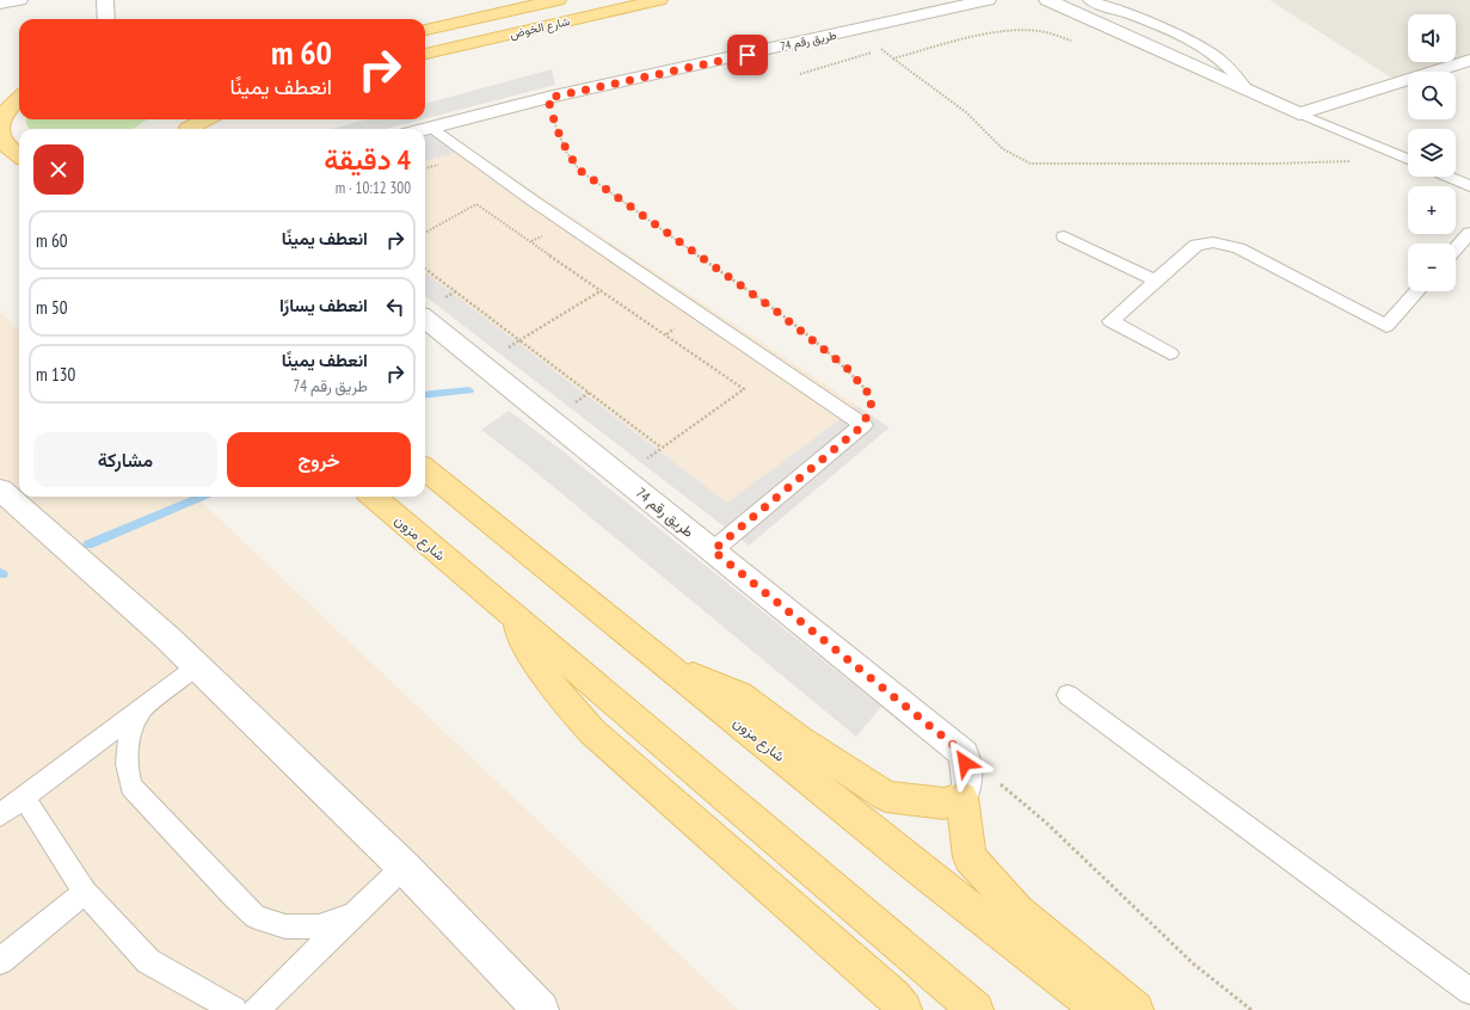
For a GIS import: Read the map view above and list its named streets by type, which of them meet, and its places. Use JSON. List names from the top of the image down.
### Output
{
  "streets": {
    "main road": ["شارع الخوض", "شارع مزون"],
    "street": ["طريق رقم 74"]
  },
  "page": {
    "map_buttons": ["+", "−"],
    "turn": ["60 m", "انعطف يمينًا"],
    "heading": ["4 دقيقة", "300 m · 10:12"],
    "list": [
      {
        "name": "انعطف يمينًا",
        "value": "60 m"
      },
      {
        "name": "انعطف يسارًا",
        "value": "50 m"
      },
      {
        "name": "انعطف يمينًا",
        "note": "طريق رقم 74",
        "value": "130 m"
      }
    ],
    "buttons": ["خروج", "مشاركة"]
  }
}
